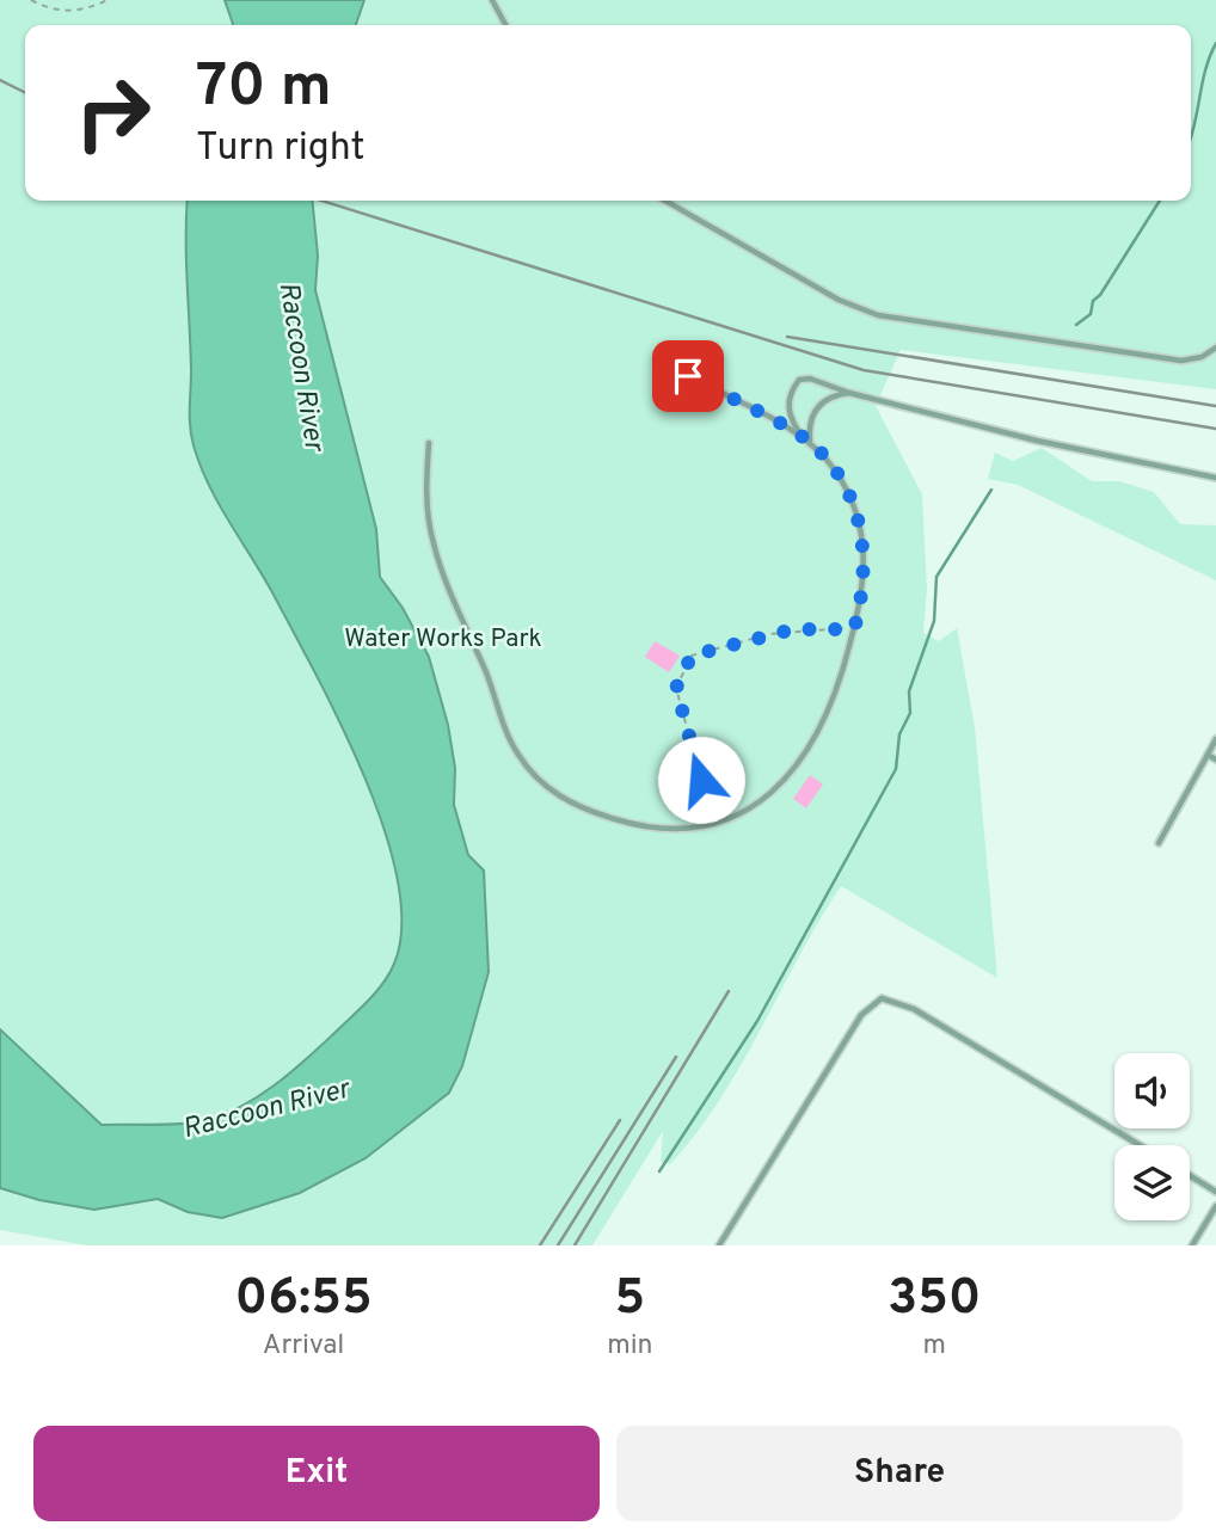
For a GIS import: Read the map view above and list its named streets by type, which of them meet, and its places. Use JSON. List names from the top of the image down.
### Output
{
  "water": ["Raccoon River"],
  "parks": ["Water Works Park"],
  "page": {
    "turn": ["70 m", "Turn right"],
    "eta": [
      "06:55",
      "Arrival",
      "5",
      "min",
      "350",
      "m"
    ],
    "buttons": ["Exit", "Share"]
  }
}
